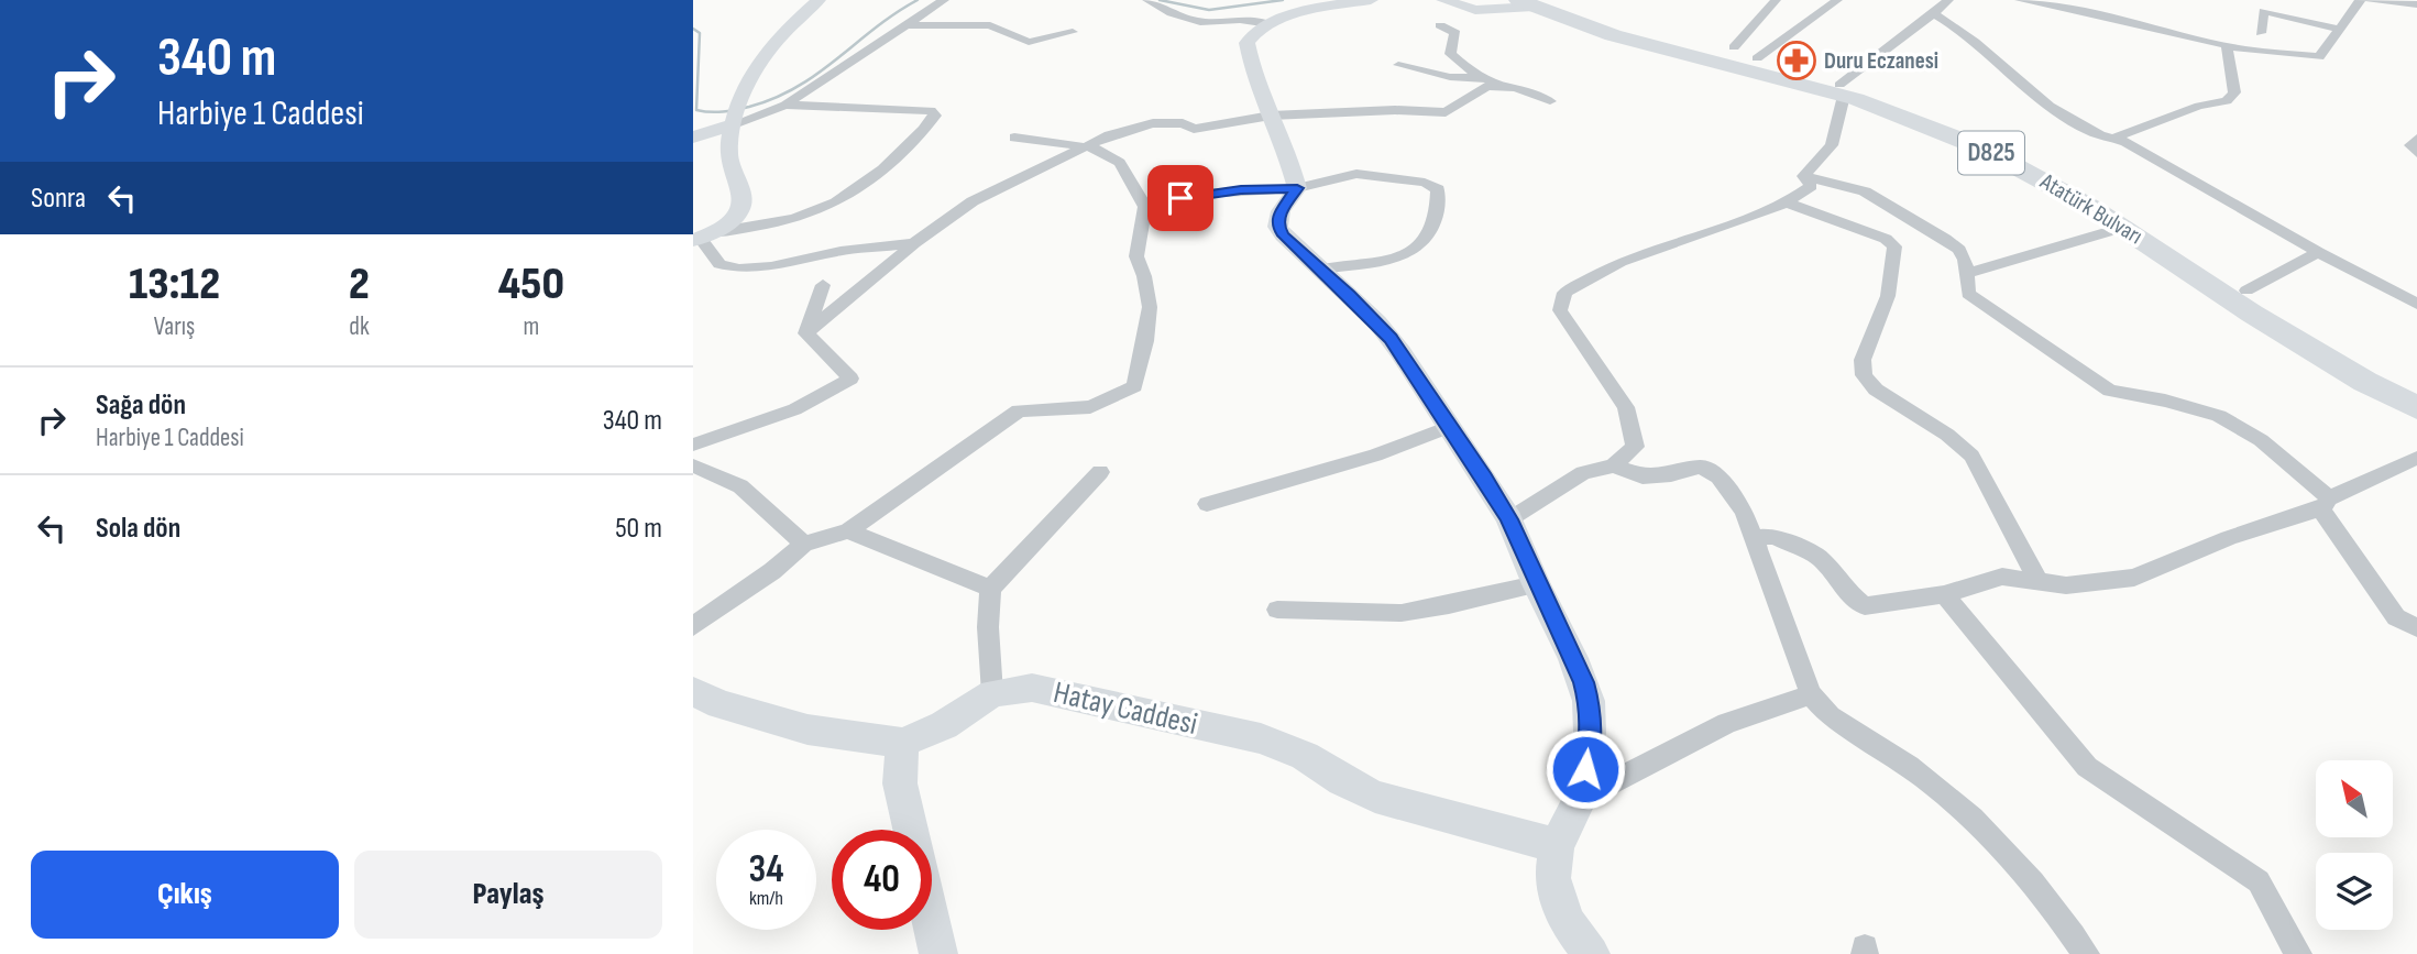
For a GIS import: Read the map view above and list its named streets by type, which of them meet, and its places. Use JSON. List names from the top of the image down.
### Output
{
  "streets": {
    "highway": ["D825", "Atatürk Bulvarı"],
    "street": ["Hatay Caddesi"]
  },
  "places": {
    "pharmacy": ["Duru Eczanesi"]
  },
  "north": "top left",
  "page": {
    "turn": ["340 m", "Harbiye 1 Caddesi"],
    "then": "Sonra",
    "eta": [
      "13:12",
      "Varış",
      "2",
      "dk",
      "450",
      "m"
    ],
    "list": [
      {
        "name": "Sağa dön",
        "note": "Harbiye 1 Caddesi",
        "value": "340 m"
      },
      {
        "name": "Sola dön",
        "value": "50 m"
      }
    ],
    "speed": "34 km/h",
    "limit": "40",
    "buttons": ["Çıkış", "Paylaş"]
  }
}
